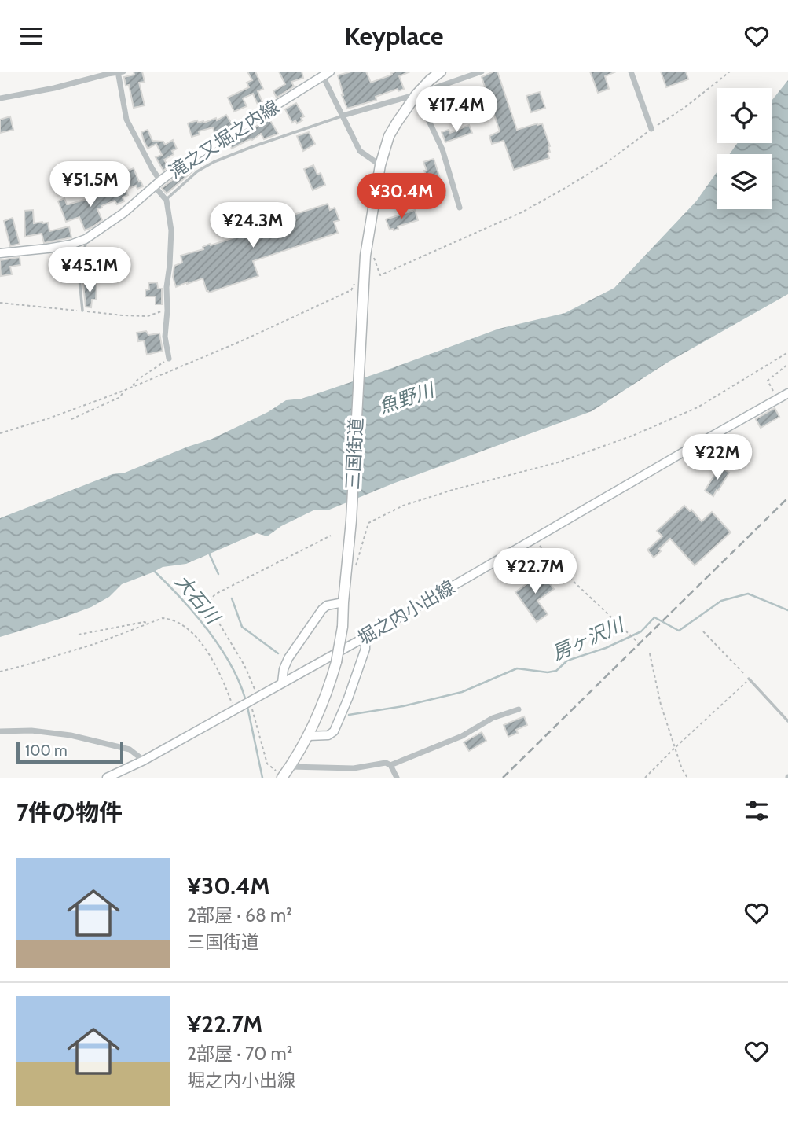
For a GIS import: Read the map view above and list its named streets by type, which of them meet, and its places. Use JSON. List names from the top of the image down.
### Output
{
  "streets": {
    "highway": ["三国街道"],
    "main road": ["滝之又堀之内線", "堀之内小出線"]
  },
  "water": ["魚野川", "大石川", "房ヶ沢川"],
  "scale_bar": "100 m",
  "page": {
    "header": "Keyplace",
    "price": [
      "¥17.4M",
      "¥51.5M",
      "¥30.4M",
      "¥24.3M",
      "¥45.1M",
      "¥22M",
      "¥22.7M"
    ],
    "scale": "100 m",
    "heading": "7件の物件",
    "list": [
      {
        "name": "¥30.4M",
        "note": "2部屋 · 68 m² · 三国街道"
      },
      {
        "name": "¥22.7M",
        "note": "2部屋 · 70 m² · 堀之内小出線"
      }
    ]
  }
}
